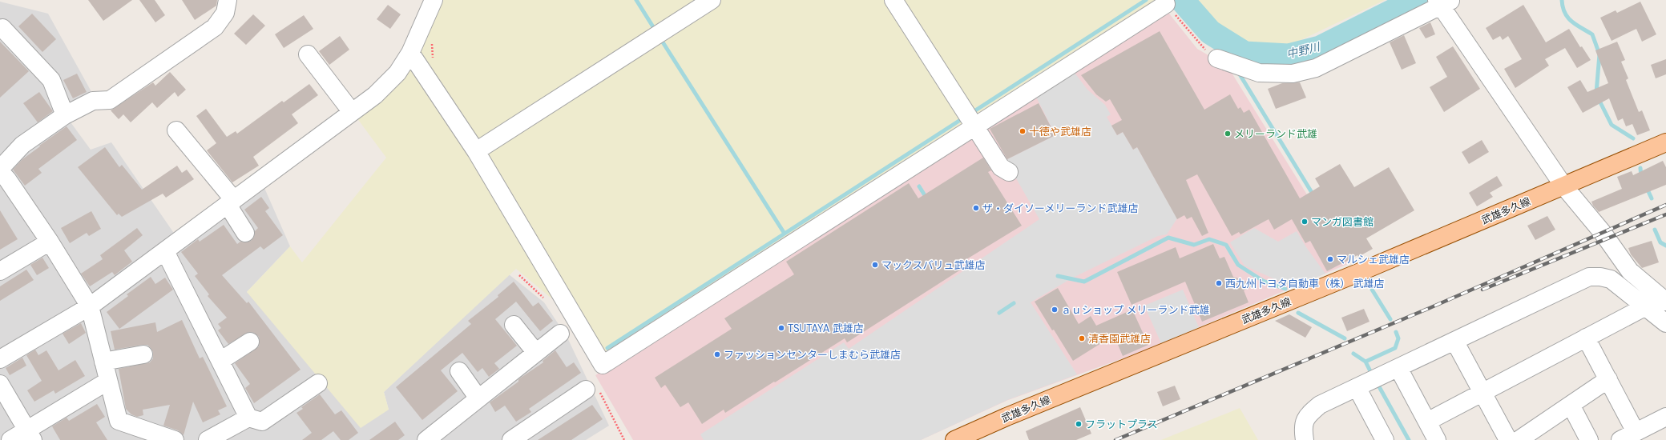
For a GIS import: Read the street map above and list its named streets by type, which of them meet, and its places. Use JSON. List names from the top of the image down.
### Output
{
  "streets": {
    "main road": ["武雄多久線"]
  },
  "water": ["中野川"],
  "places": [
    "十徳や武雄店",
    "メリーランド武雄",
    "ザ・ダイソーメリーランド武雄店",
    "マンガ図書館",
    "マルシェ武雄店",
    "マックスバリュ武雄店",
    "西九州トヨタ自動車（株） 武雄店",
    "ａｕショップ メリーランド武雄",
    "TSUTAYA 武雄店",
    "清香園武雄店",
    "ファッションセンターしまむら武雄店",
    "フラットプラス"
  ]
}
